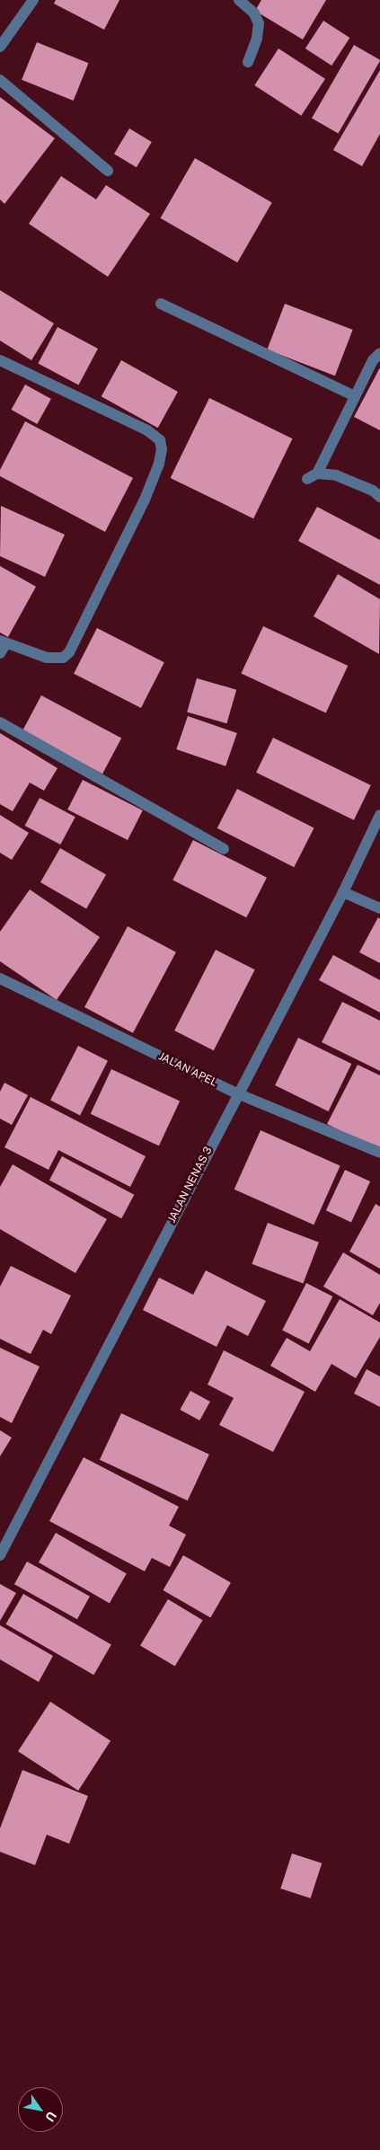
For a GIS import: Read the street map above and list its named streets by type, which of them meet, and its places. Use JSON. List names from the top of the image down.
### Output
{
  "streets": {
    "street": ["JALAN APEL", "JALAN NENAS 3"]
  },
  "crossings": [
    ["JALAN APEL", "JALAN NENAS 3"]
  ],
  "north": "bottom right"
}
